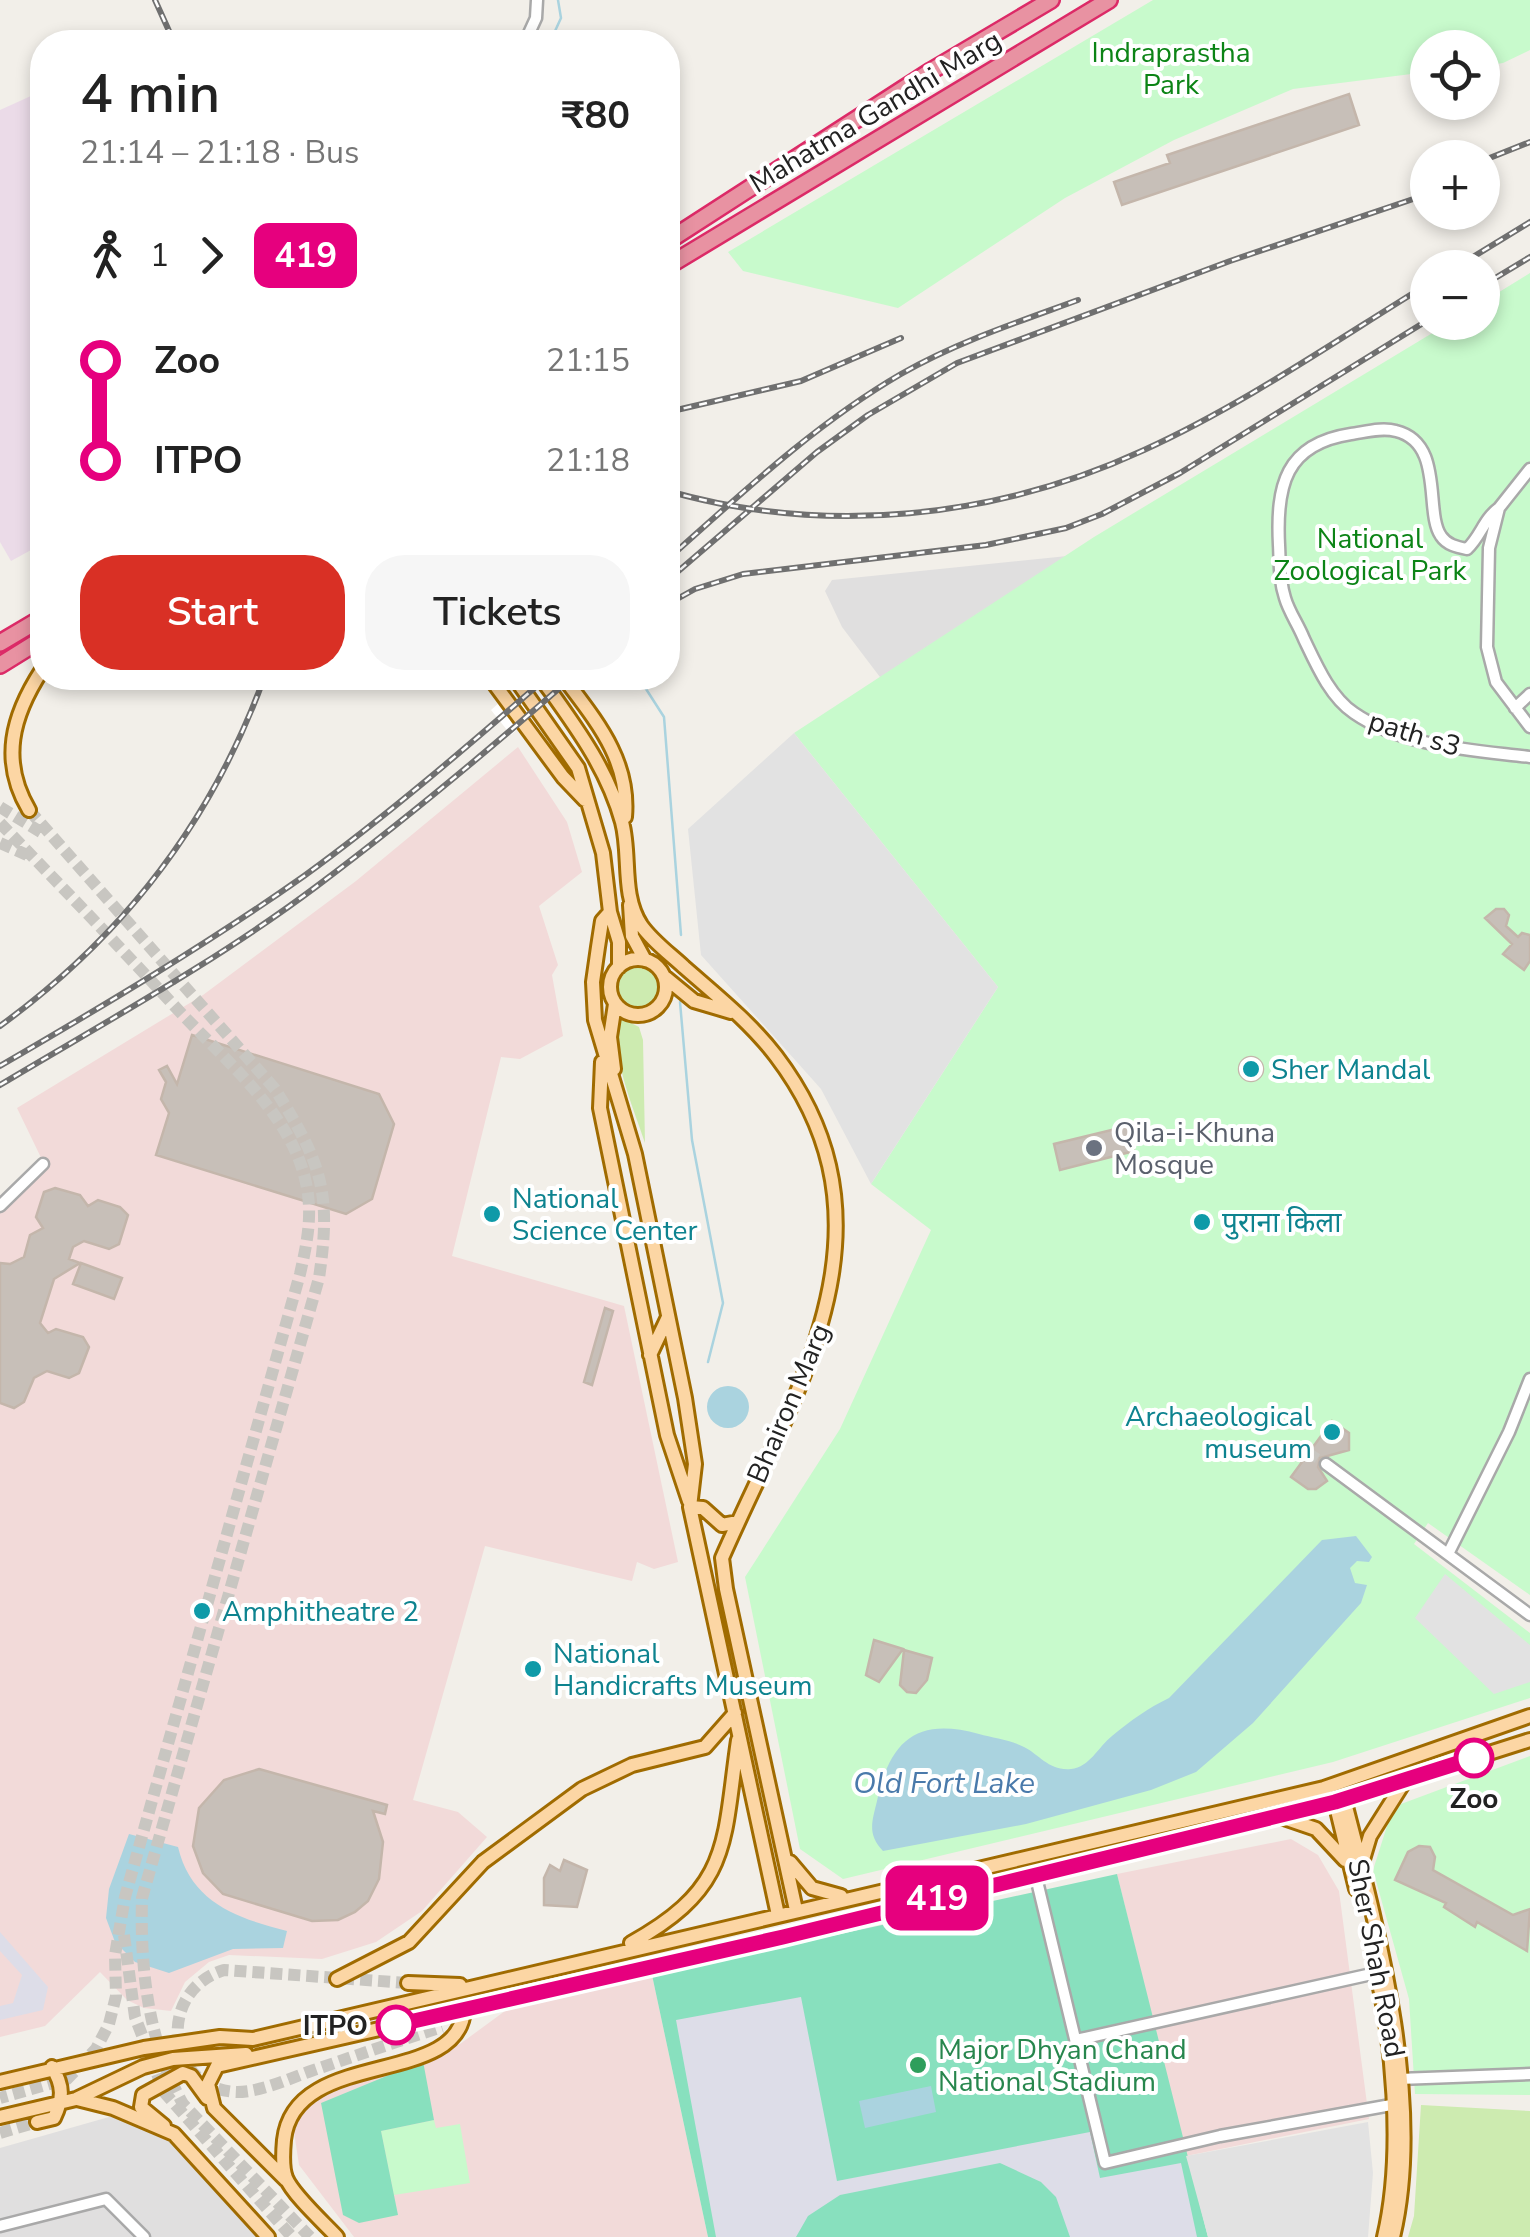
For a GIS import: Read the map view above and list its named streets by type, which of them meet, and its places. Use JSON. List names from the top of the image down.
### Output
{
  "streets": {
    "highway": ["Mahatma Gandhi Marg"],
    "main road": ["Bhairon Marg", "Sher Shah Road"],
    "street": ["path s3"]
  },
  "water": ["Old Fort Lake"],
  "parks": ["Indraprastha Park", "National Zoological Park"],
  "places": [
    "Sher Mandal",
    "Qila-i-Khuna Mosque",
    "National Science Center",
    "पुराना किला",
    "Archaeological museum",
    "Amphitheatre 2",
    "National Handicrafts Museum",
    "Zoo",
    "ITPO",
    "Major Dhyan Chand National Stadium"
  ],
  "lines": ["bus line 419"],
  "page": {
    "on_map": "419",
    "map_buttons": ["+", "−"],
    "heading": ["4 min", "21:14 – 21:18 · Bus", "₹80"],
    "legs": ["1", "419"],
    "list": [
      {
        "name": "Zoo",
        "value": "21:15"
      },
      {
        "name": "ITPO",
        "value": "21:18"
      }
    ],
    "buttons": ["Start", "Tickets"]
  }
}
